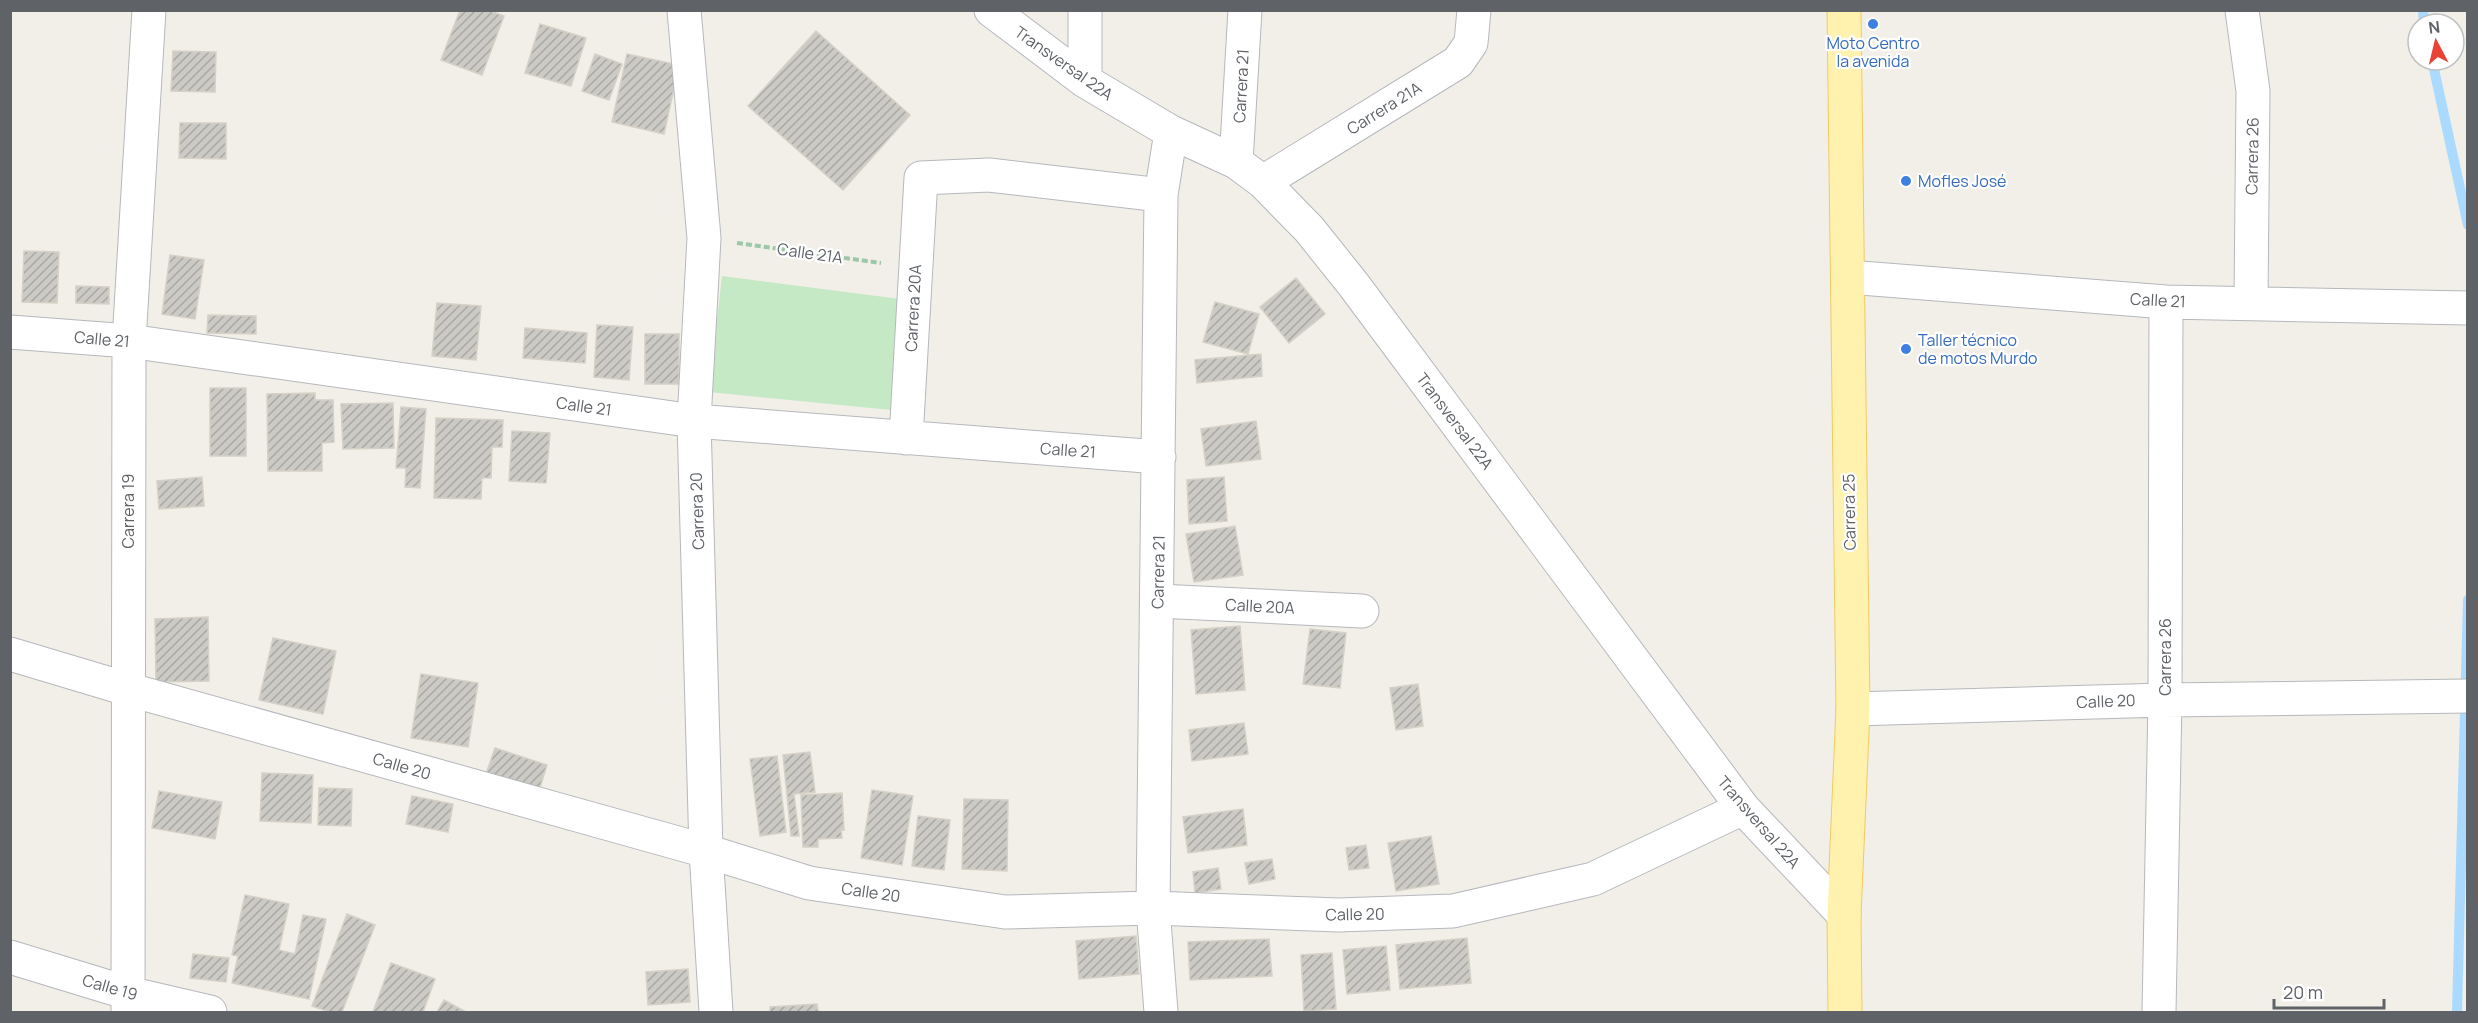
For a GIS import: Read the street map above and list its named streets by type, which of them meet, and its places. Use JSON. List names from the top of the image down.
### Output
{
  "streets": {
    "main road": ["Carrera 25"],
    "street": [
      "Transversal 22A",
      "Carrera 21",
      "Carrera 21A",
      "Carrera 26",
      "Calle 21",
      "Carrera 20A",
      "Carrera 19",
      "Carrera 20",
      "Calle 20A",
      "Calle 20",
      "Calle 19"
    ],
    "path": ["Calle 21A"]
  },
  "crossings": [
    ["Transversal 22A", "Carrera 21"],
    ["Transversal 22A", "Carrera 21A"],
    ["Transversal 22A", "Carrera 25"],
    ["Transversal 22A", "Calle 20"],
    ["Carrera 21", "Calle 21"],
    ["Carrera 21", "Carrera 20A"],
    ["Carrera 21", "Calle 20A"],
    ["Carrera 21", "Calle 20"],
    ["Carrera 26", "Calle 21"],
    ["Carrera 26", "Calle 20"],
    ["Calle 21A", "Carrera 20A"],
    ["Calle 21A", "Carrera 20"],
    ["Calle 21", "Carrera 20A"],
    ["Calle 21", "Carrera 19"],
    ["Calle 21", "Carrera 20"],
    ["Calle 21", "Carrera 25"],
    ["Carrera 19", "Calle 20"],
    ["Carrera 19", "Calle 19"],
    ["Carrera 20", "Calle 20"],
    ["Carrera 25", "Calle 20"]
  ],
  "places": ["Moto Centro la avenida", "Mofles José", "Taller técnico de motos Murdo"],
  "scale_bar": "20 m",
  "north": "top"
}
